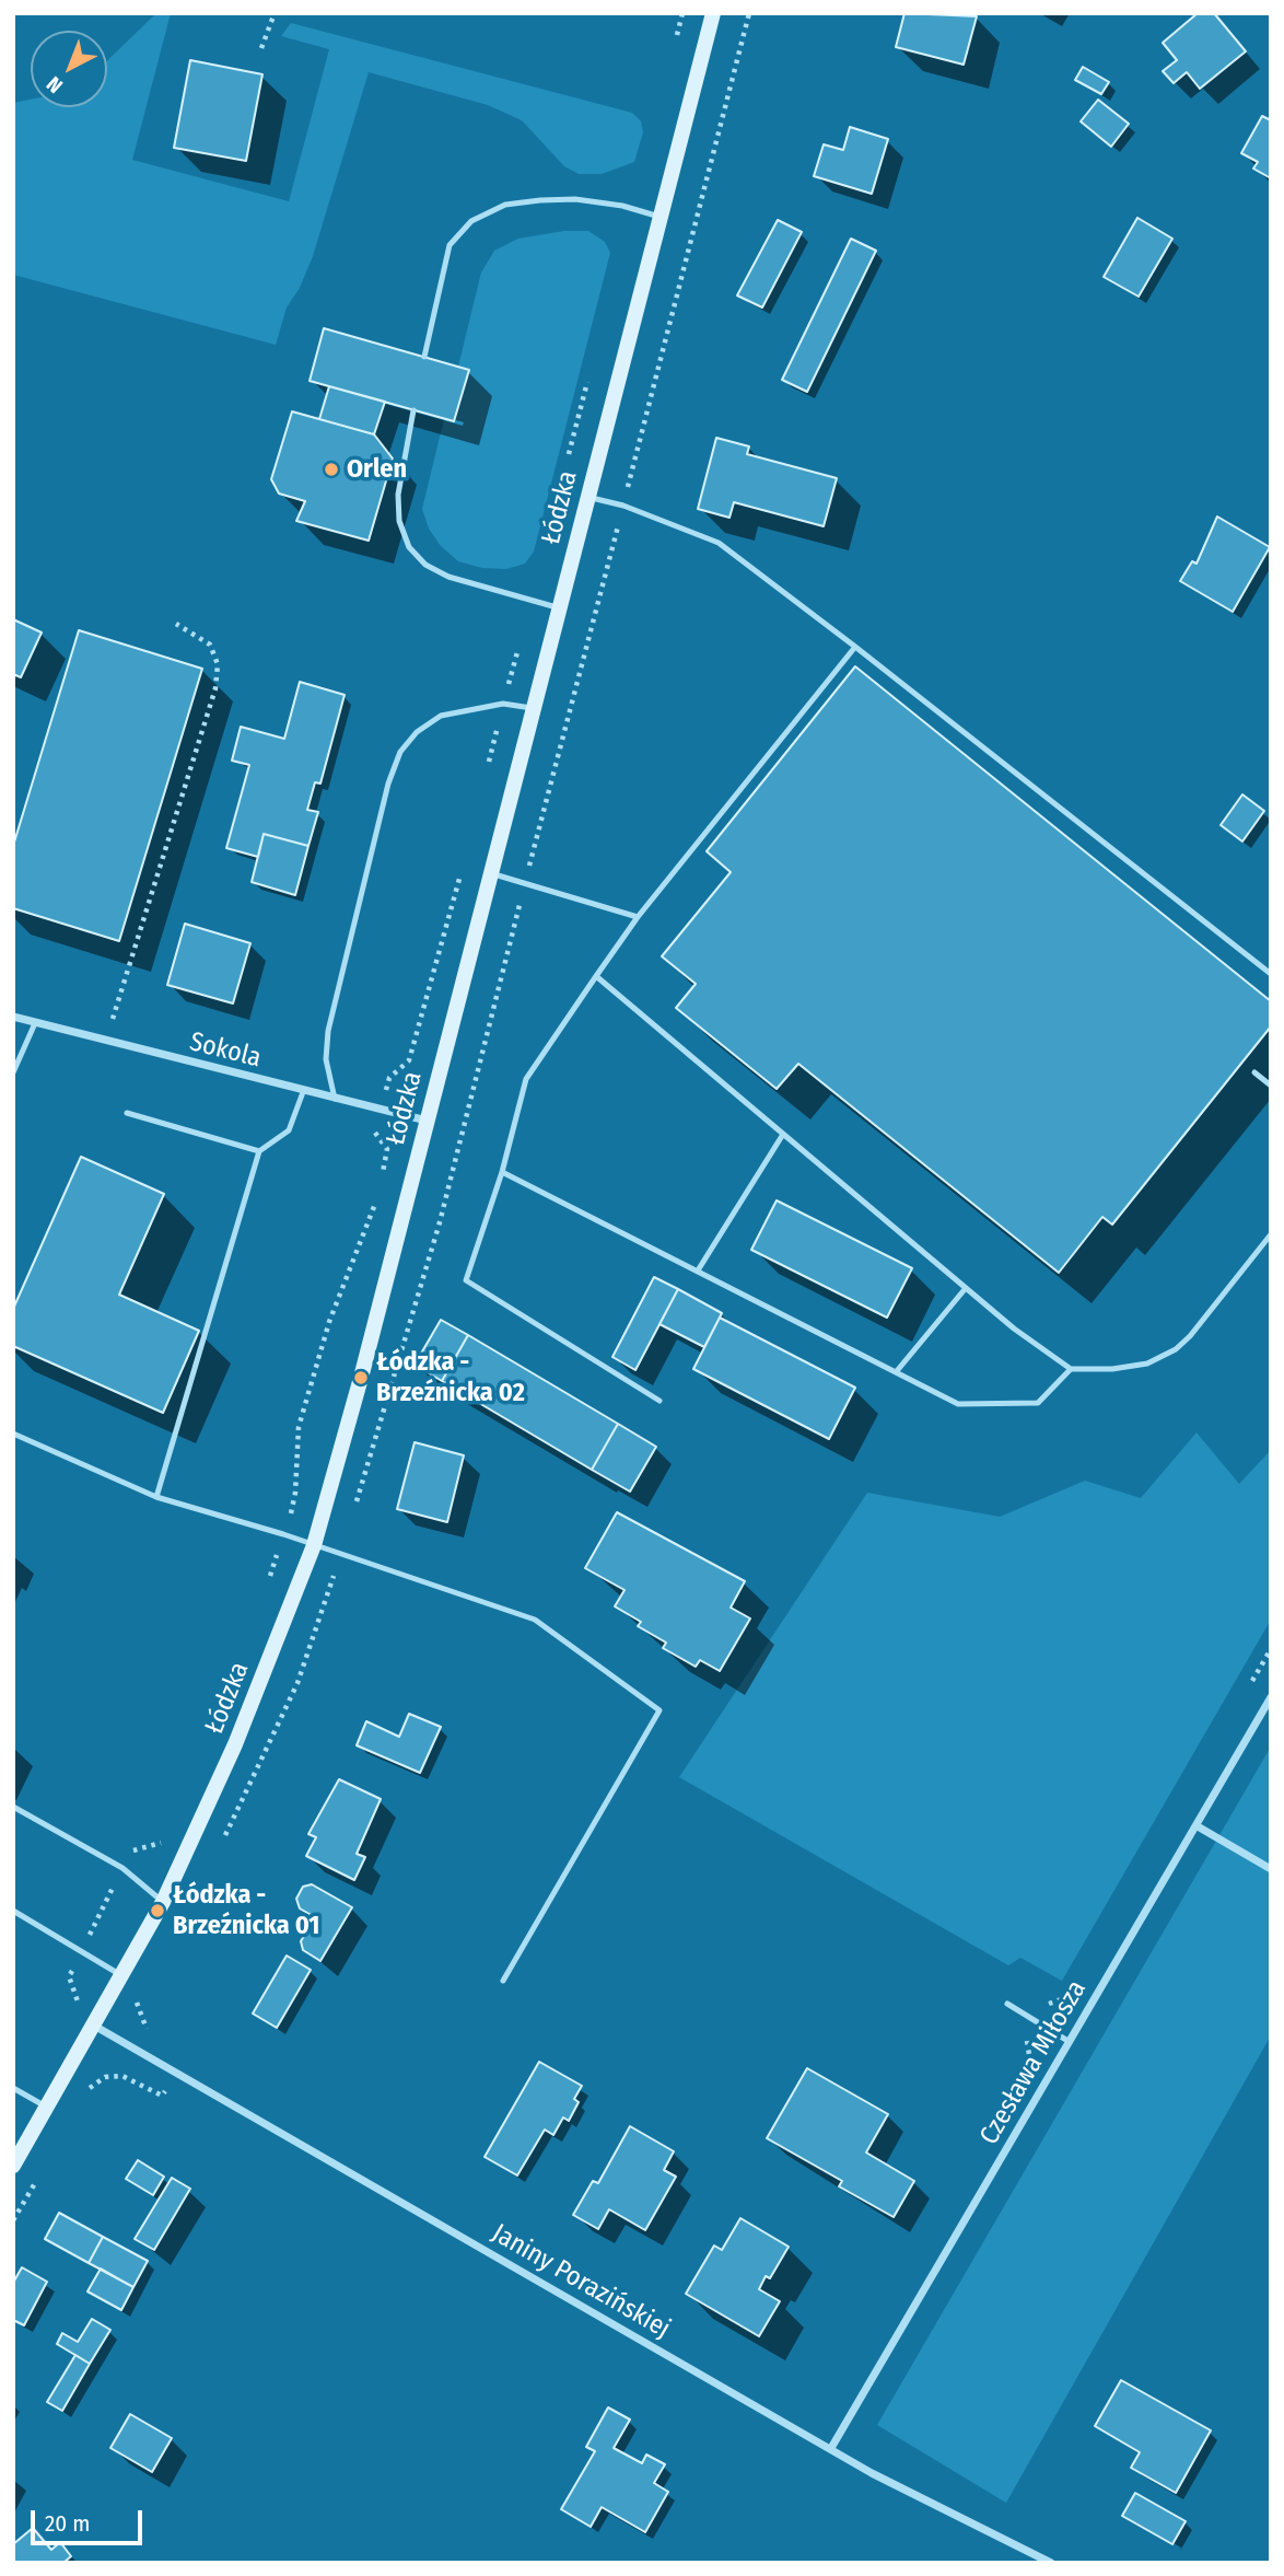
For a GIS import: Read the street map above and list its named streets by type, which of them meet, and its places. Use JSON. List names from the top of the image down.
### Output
{
  "streets": {
    "main road": ["Łódzka"],
    "street": ["Sokola", "Czesława Miłosza", "Janiny Porazińskiej"]
  },
  "crossings": [
    ["Łódzka", "Sokola"],
    ["Łódzka", "Janiny Porazińskiej"],
    ["Czesława Miłosza", "Janiny Porazińskiej"]
  ],
  "places": ["Orlen", "Łódzka - Brzeźnicka 02", "Łódzka - Brzeźnicka 01"],
  "scale_bar": "20 m",
  "north": "bottom left"
}
